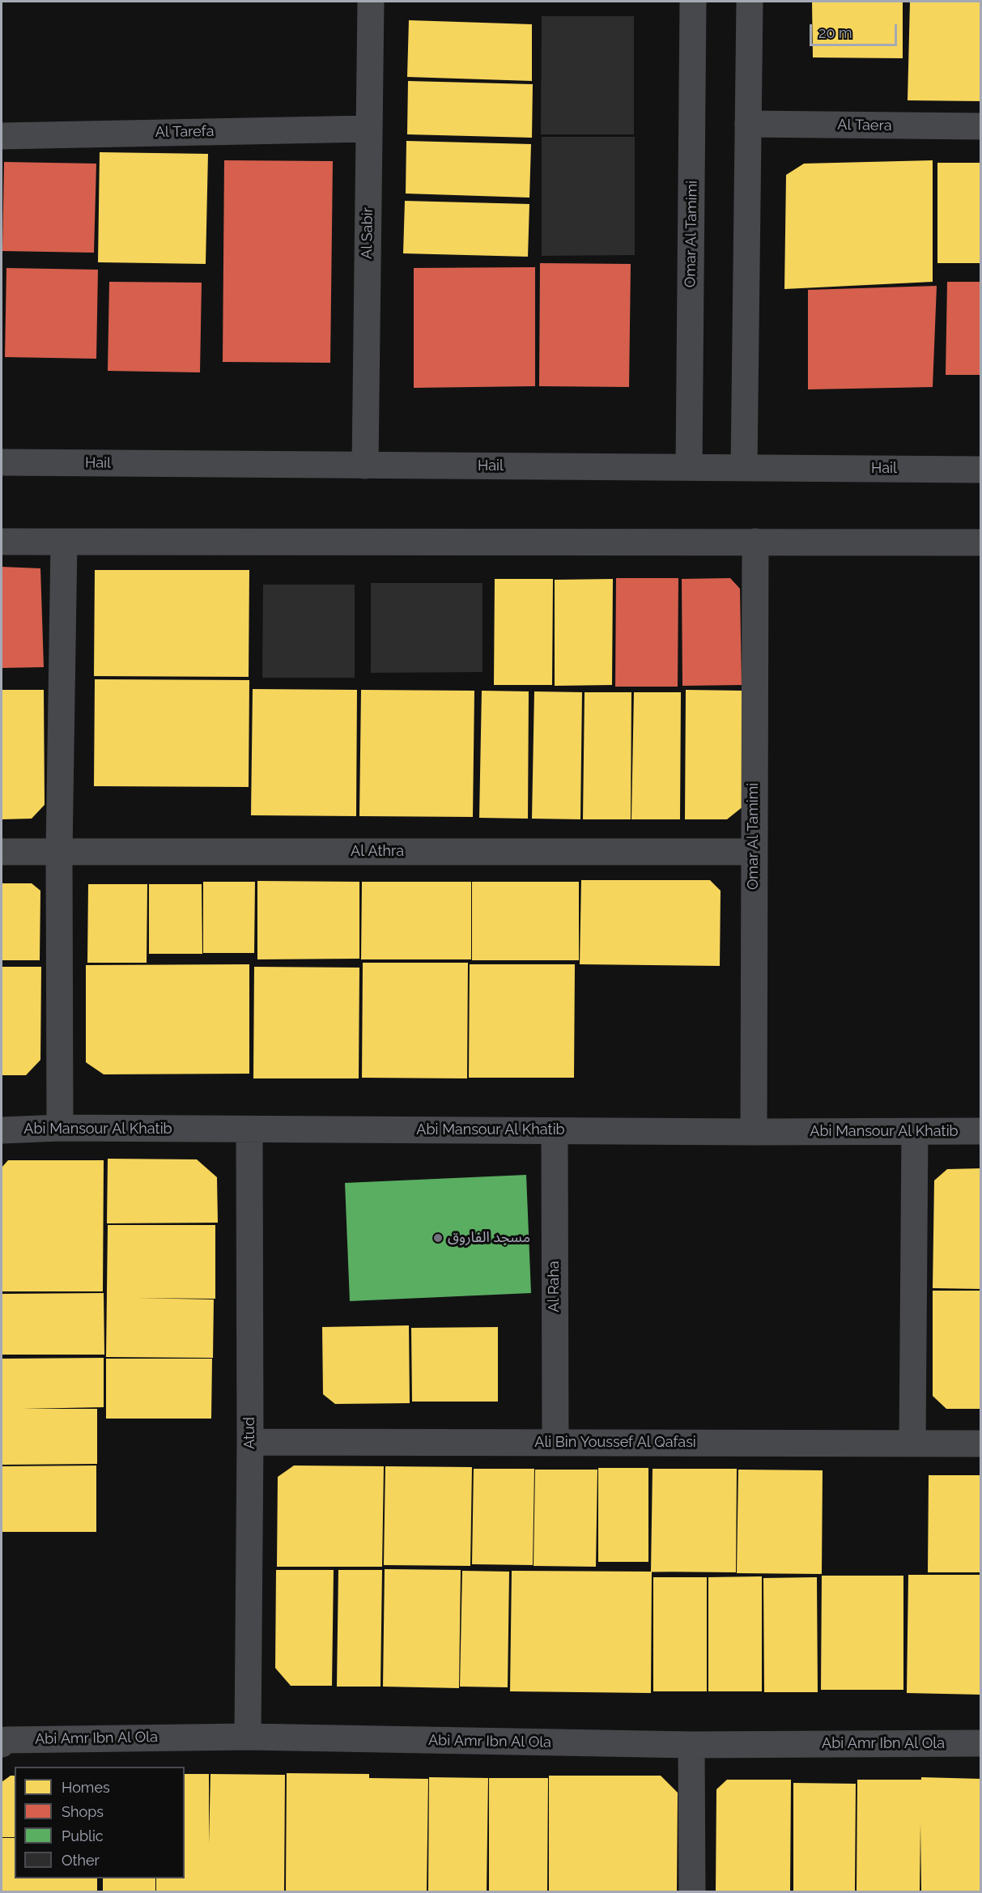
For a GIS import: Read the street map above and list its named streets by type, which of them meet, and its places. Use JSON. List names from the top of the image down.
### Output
{
  "streets": {
    "street": [
      "Al Taera",
      "Al Tarefa",
      "Al Sabir",
      "Omar Al Tamimi",
      "Hail",
      "Al Athra",
      "Abi Mansour Al Khatib",
      "Al Raha",
      "Atud",
      "Ali Bin Youssef Al Qafasi",
      "Abi Amr Ibn Al Ola"
    ]
  },
  "crossings": [
    ["Al Tarefa", "Al Sabir"],
    ["Al Sabir", "Hail"],
    ["Omar Al Tamimi", "Hail"],
    ["Omar Al Tamimi", "Al Athra"],
    ["Omar Al Tamimi", "Abi Mansour Al Khatib"],
    ["Abi Mansour Al Khatib", "Al Raha"],
    ["Abi Mansour Al Khatib", "Atud"],
    ["Al Raha", "Ali Bin Youssef Al Qafasi"],
    ["Atud", "Ali Bin Youssef Al Qafasi"],
    ["Atud", "Abi Amr Ibn Al Ola"]
  ],
  "places": ["مسجد الفاروق"],
  "legend": [
    "Homes",
    "Shops",
    "Public",
    "Other"
  ],
  "scale_bar": "20 m"
}
